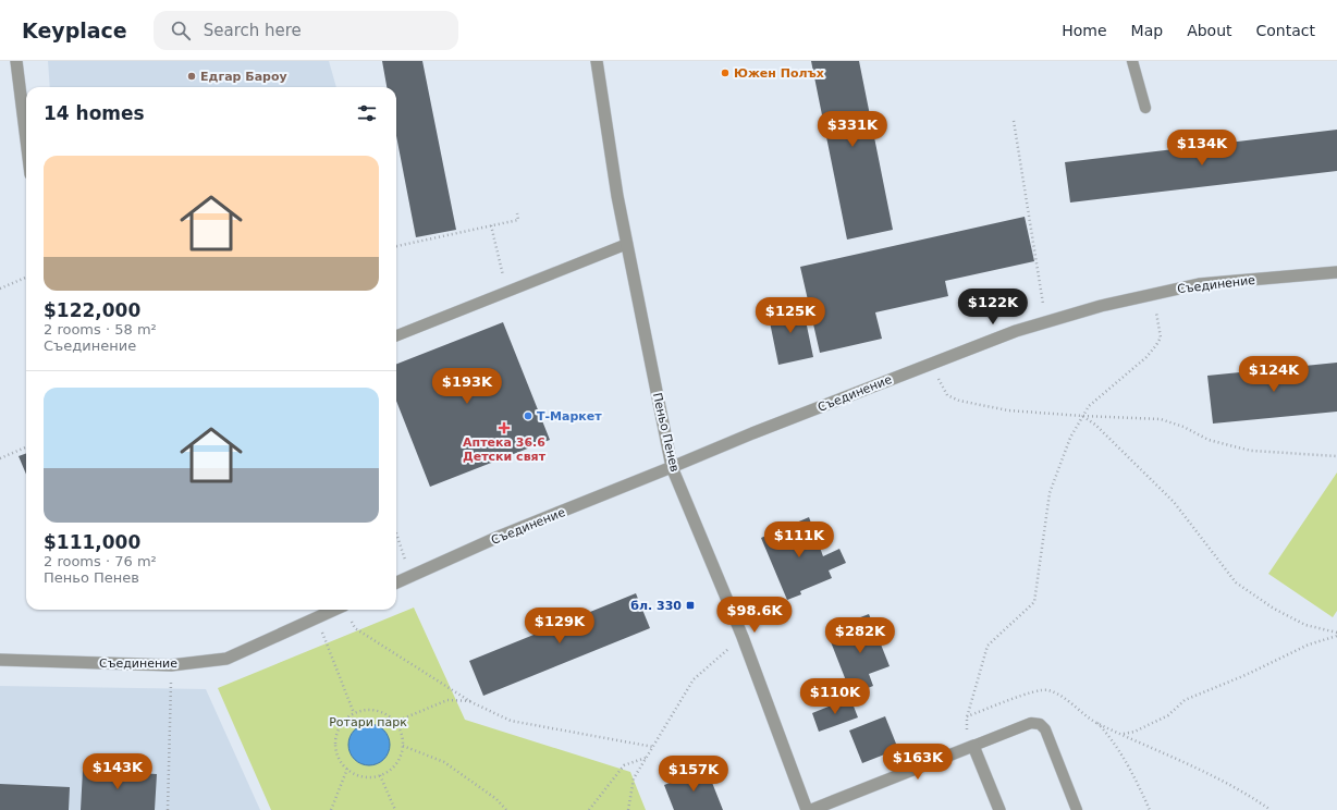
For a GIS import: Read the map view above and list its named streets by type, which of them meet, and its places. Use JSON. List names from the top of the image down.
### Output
{
  "streets": {
    "street": ["Съединение", "Пеньо Пенев"]
  },
  "crossings": [
    ["Съединение", "Пеньо Пенев"]
  ],
  "parks": ["Ротари парк"],
  "places": {
    "other": ["Южен Полъх", "Едгар Бароу", "Т-Маркет"],
    "health": ["Аптека 36.6 Детски свят"],
    "transit": ["бл. 330"]
  },
  "page": {
    "header": "Keyplace",
    "search": "Search here",
    "nav": [
      "Home",
      "Map",
      "About",
      "Contact"
    ],
    "heading": "14 homes",
    "price": [
      "$331K",
      "$134K",
      "$122K",
      "$125K",
      "$124K",
      "$193K",
      "$111K",
      "$98.6K",
      "$129K",
      "$282K",
      "$110K",
      "$163K",
      "$143K",
      "$157K"
    ],
    "list": [
      {
        "name": "$122,000",
        "note": "2 rooms · 58 m² · Съединение"
      },
      {
        "name": "$111,000",
        "note": "2 rooms · 76 m² · Пеньо Пенев"
      }
    ]
  }
}
